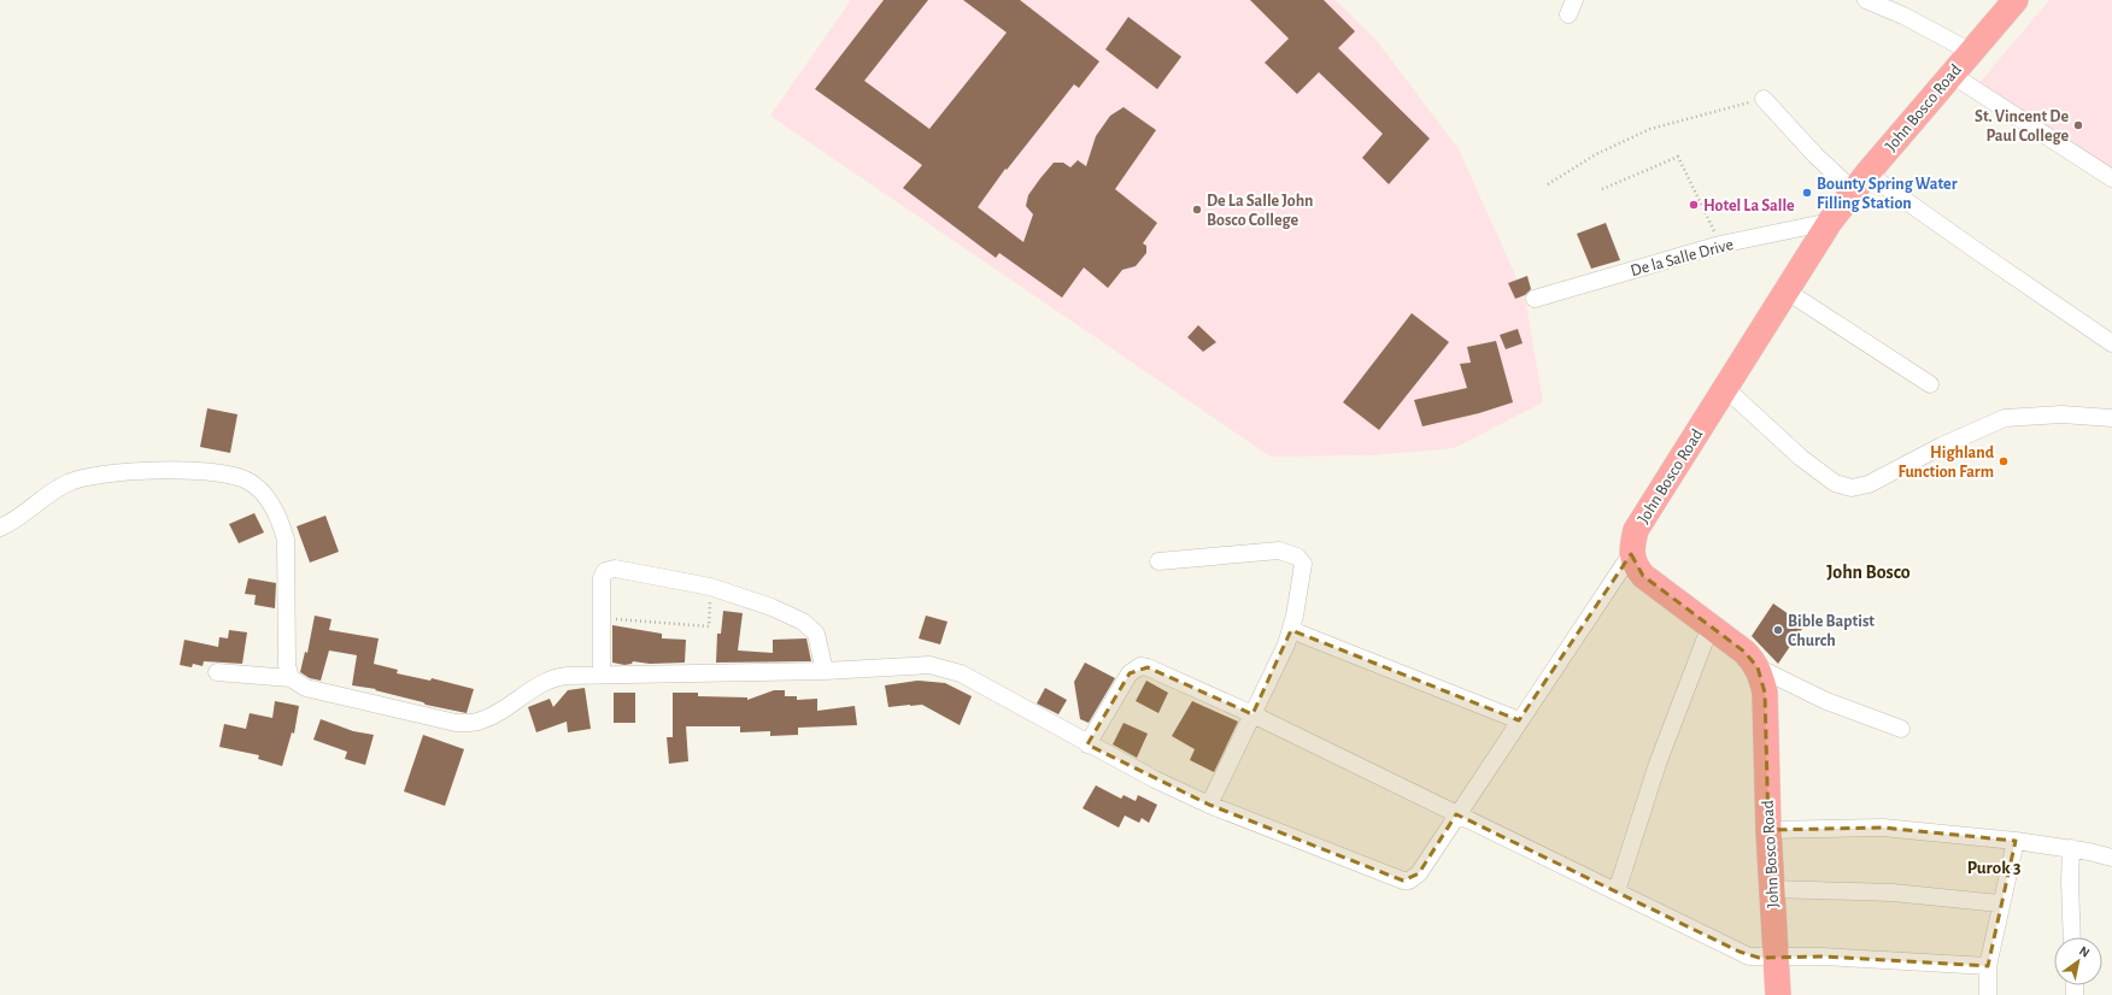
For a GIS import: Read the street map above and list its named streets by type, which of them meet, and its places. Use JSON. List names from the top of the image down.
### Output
{
  "streets": {
    "highway": ["John Bosco Road"],
    "street": ["De la Salle Drive"]
  },
  "crossings": [
    ["John Bosco Road", "De la Salle Drive"]
  ],
  "districts": ["John Bosco", "Purok 3"],
  "places": [
    "St. Vincent De Paul College",
    "Bounty Spring Water Filling Station",
    "Hotel La Salle",
    "De La Salle John Bosco College",
    "Highland Function Farm",
    "Bible Baptist Church"
  ],
  "north": "top right"
}
